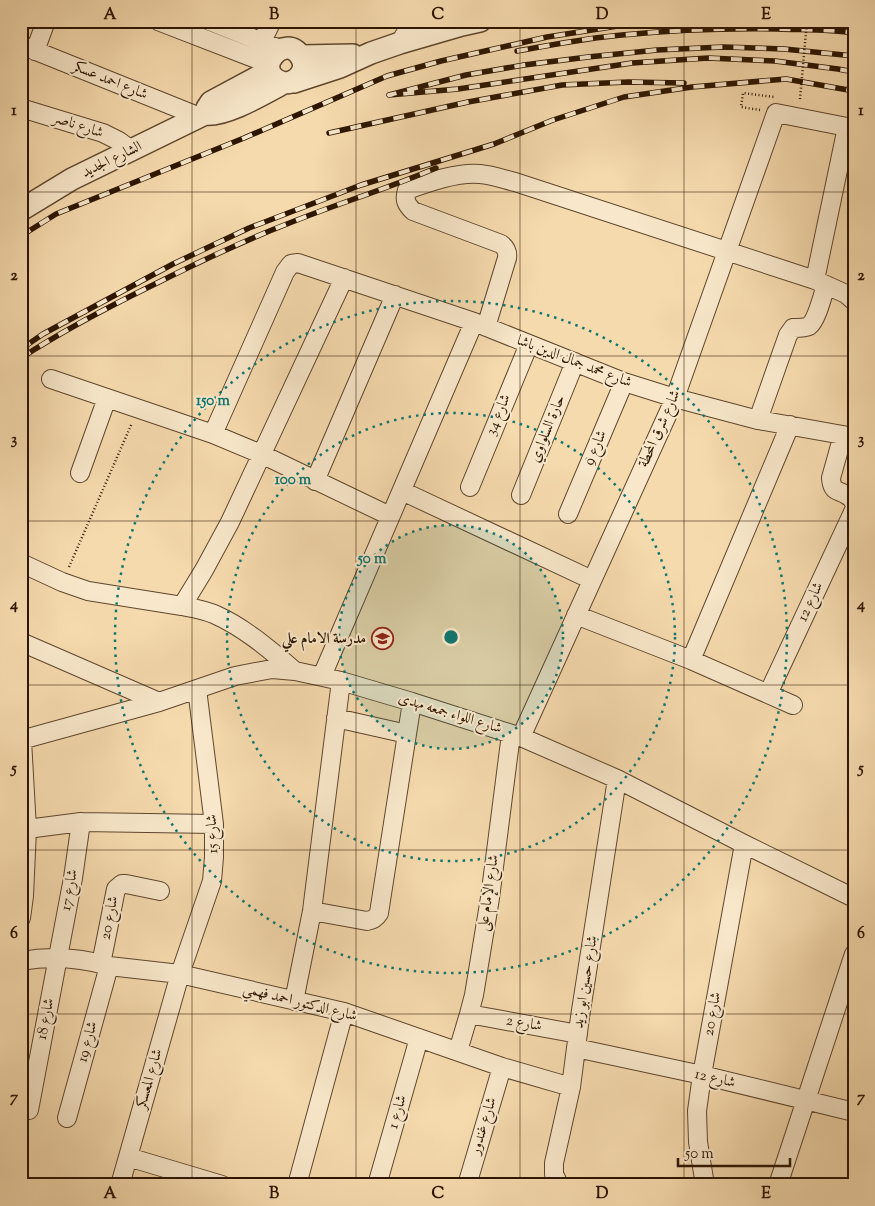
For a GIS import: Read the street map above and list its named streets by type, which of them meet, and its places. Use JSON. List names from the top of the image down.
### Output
{
  "streets": {
    "street": [
      "شارع احمد عسكر",
      "شارع ناصر",
      "الشارع الجديد",
      "شارع محمد جمال الدين باشا",
      "شارع 34",
      "حارة السلواوي",
      "شارع شرق المحطة",
      "شارع 9",
      "شارع 12",
      "شارع اللواء جمعه مهدى",
      "شارع 15",
      "شارع 17",
      "شارع الإمام على",
      "شارع 20",
      "شارع حسين ابو زيد",
      "شارع الدكتور احمد فهمي",
      "شارع 18",
      "شارع 2",
      "شارع 19",
      "شارع المعسكر",
      "شارع 1",
      "شارع غندور"
    ]
  },
  "crossings": [
    ["شارع احمد عسكر", "الشارع الجديد"],
    ["شارع ناصر", "الشارع الجديد"],
    ["شارع محمد جمال الدين باشا", "شارع 34"],
    ["شارع محمد جمال الدين باشا", "حارة السلواوي"],
    ["شارع محمد جمال الدين باشا", "شارع شرق المحطة"],
    ["شارع محمد جمال الدين باشا", "شارع 9"],
    ["شارع شرق المحطة", "شارع اللواء جمعه مهدى"],
    ["شارع شرق المحطة", "شارع الإمام على"],
    ["شارع 12", "شارع 20"],
    ["شارع 12", "شارع حسين ابو زيد"],
    ["شارع 12", "شارع 2"],
    ["شارع اللواء جمعه مهدى", "شارع 15"],
    ["شارع اللواء جمعه مهدى", "شارع الإمام على"],
    ["شارع اللواء جمعه مهدى", "شارع 20"],
    ["شارع اللواء جمعه مهدى", "شارع حسين ابو زيد"],
    ["شارع 15", "شارع الدكتور احمد فهمي"],
    ["شارع 15", "شارع المعسكر"],
    ["شارع 17", "شارع الدكتور احمد فهمي"],
    ["شارع 17", "شارع 18"],
    ["شارع الإمام على", "شارع الدكتور احمد فهمي"],
    ["شارع الإمام على", "شارع 2"],
    ["شارع 20", "شارع الدكتور احمد فهمي"],
    ["شارع 20", "شارع 19"],
    ["شارع حسين ابو زيد", "شارع الدكتور احمد فهمي"],
    ["شارع حسين ابو زيد", "شارع 2"],
    ["شارع الدكتور احمد فهمي", "شارع 18"],
    ["شارع الدكتور احمد فهمي", "شارع 19"],
    ["شارع الدكتور احمد فهمي", "شارع المعسكر"],
    ["شارع الدكتور احمد فهمي", "شارع 1"],
    ["شارع الدكتور احمد فهمي", "شارع غندور"]
  ],
  "places": {
    "school or university": ["مدرسة الامام علي"]
  },
  "scale_bar": "50 m",
  "grid": {
    "columns": [
      "A",
      "B",
      "C",
      "D",
      "E"
    ],
    "rows": [
      "1",
      "2",
      "3",
      "4",
      "5",
      "6",
      "7"
    ]
  },
  "rings": ["150 m", "100 m", "50 m"]
}
